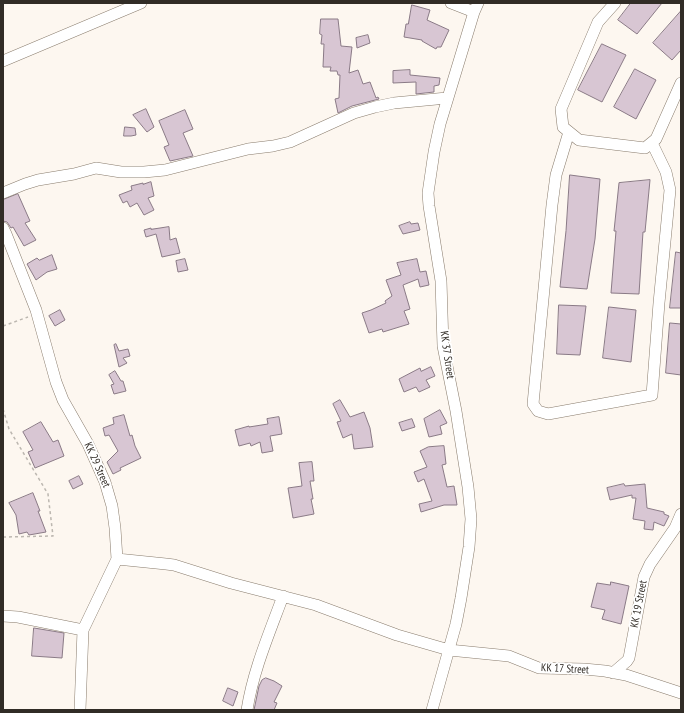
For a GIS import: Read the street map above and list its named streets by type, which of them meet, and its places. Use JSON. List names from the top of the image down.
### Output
{
  "streets": {
    "street": [
      "KK 37 Street",
      "KK 29 Street",
      "KK 19 Street",
      "KK 17 Street"
    ]
  },
  "crossings": [
    ["KK 37 Street", "KK 17 Street"],
    ["KK 29 Street", "KK 17 Street"],
    ["KK 19 Street", "KK 17 Street"]
  ]
}
